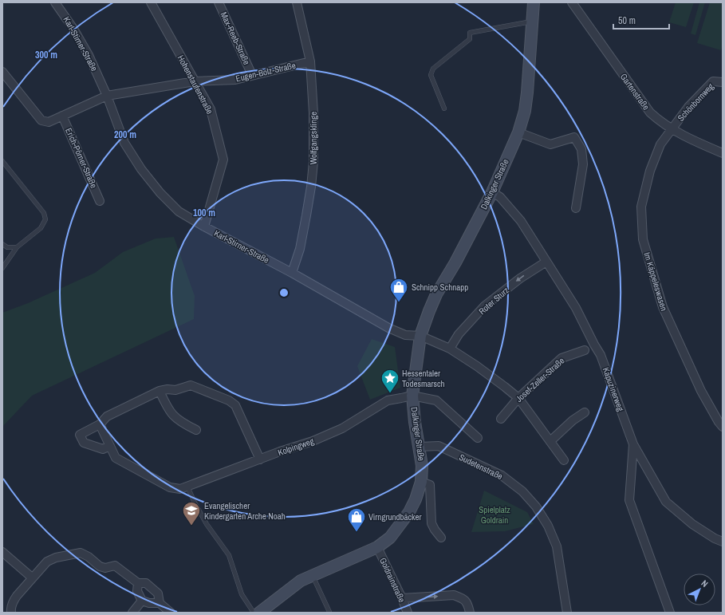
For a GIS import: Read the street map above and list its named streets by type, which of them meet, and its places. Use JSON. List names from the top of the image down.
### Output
{
  "streets": {
    "street": [
      "Max-Reeb-Straße",
      "Karl-Stirner-Straße",
      "Eugen-Bolz-Straße",
      "Hohenstaufenstraße",
      "Gartenstraße",
      "Schönbornweg",
      "Wolfgangsklinge",
      "Erich-Pörner-Straße",
      "Dalkinger Straße",
      "Im Käppeleswasen",
      "Roter Sturz",
      "Josef-Zeller-Straße",
      "Kapuzinerweg",
      "Kolpingweg",
      "Sudetenstraße",
      "Goldrainstraße"
    ]
  },
  "crossings": [
    ["Max-Reeb-Straße", "Eugen-Bolz-Straße"],
    ["Karl-Stirner-Straße", "Eugen-Bolz-Straße"],
    ["Karl-Stirner-Straße", "Hohenstaufenstraße"],
    ["Karl-Stirner-Straße", "Wolfgangsklinge"],
    ["Karl-Stirner-Straße", "Dalkinger Straße"],
    ["Karl-Stirner-Straße", "Roter Sturz"],
    ["Karl-Stirner-Straße", "Josef-Zeller-Straße"],
    ["Eugen-Bolz-Straße", "Hohenstaufenstraße"],
    ["Eugen-Bolz-Straße", "Wolfgangsklinge"],
    ["Eugen-Bolz-Straße", "Erich-Pörner-Straße"],
    ["Gartenstraße", "Schönbornweg"],
    ["Gartenstraße", "Im Käppeleswasen"],
    ["Schönbornweg", "Im Käppeleswasen"],
    ["Dalkinger Straße", "Kapuzinerweg"],
    ["Dalkinger Straße", "Kolpingweg"],
    ["Dalkinger Straße", "Sudetenstraße"],
    ["Dalkinger Straße", "Goldrainstraße"],
    ["Roter Sturz", "Kapuzinerweg"]
  ],
  "one_way": ["Roter Sturz"],
  "parks": ["Spielplatz Goldrain"],
  "places": {
    "shop": ["Schnipp Schnapp", "Virngrundbäcker"],
    "place": ["Hessentaler Todesmarsch"],
    "school or university": ["Evangelischer Kindergarten Arche Noah"]
  },
  "scale_bar": "50 m",
  "north": "top right",
  "rings": ["300 m", "200 m", "100 m"]
}
